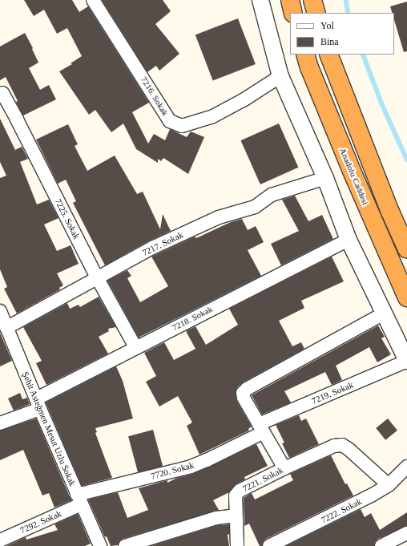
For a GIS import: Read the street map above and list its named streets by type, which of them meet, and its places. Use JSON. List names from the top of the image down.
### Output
{
  "streets": {
    "highway": ["Anadolu Caddesi"],
    "street": [
      "7216. Sokak",
      "7225. Sokak",
      "7217. Sokak",
      "7218. Sokak",
      "7219. Sokak",
      "Şehit Asteğmen Mesut Uzlu Sokak",
      "7720. Sokak",
      "7221. Sokak",
      "7222. Sokak",
      "7292. Sokak"
    ]
  },
  "crossings": [
    ["7225. Sokak", "7217. Sokak"],
    ["7225. Sokak", "7218. Sokak"],
    ["7217. Sokak", "Şehit Asteğmen Mesut Uzlu Sokak"],
    ["7218. Sokak", "Şehit Asteğmen Mesut Uzlu Sokak"],
    ["7219. Sokak", "7720. Sokak"],
    ["Şehit Asteğmen Mesut Uzlu Sokak", "7720. Sokak"],
    ["Şehit Asteğmen Mesut Uzlu Sokak", "7292. Sokak"],
    ["7720. Sokak", "7292. Sokak"],
    ["7221. Sokak", "7222. Sokak"]
  ],
  "legend": ["Yol", "Bina"]
}
